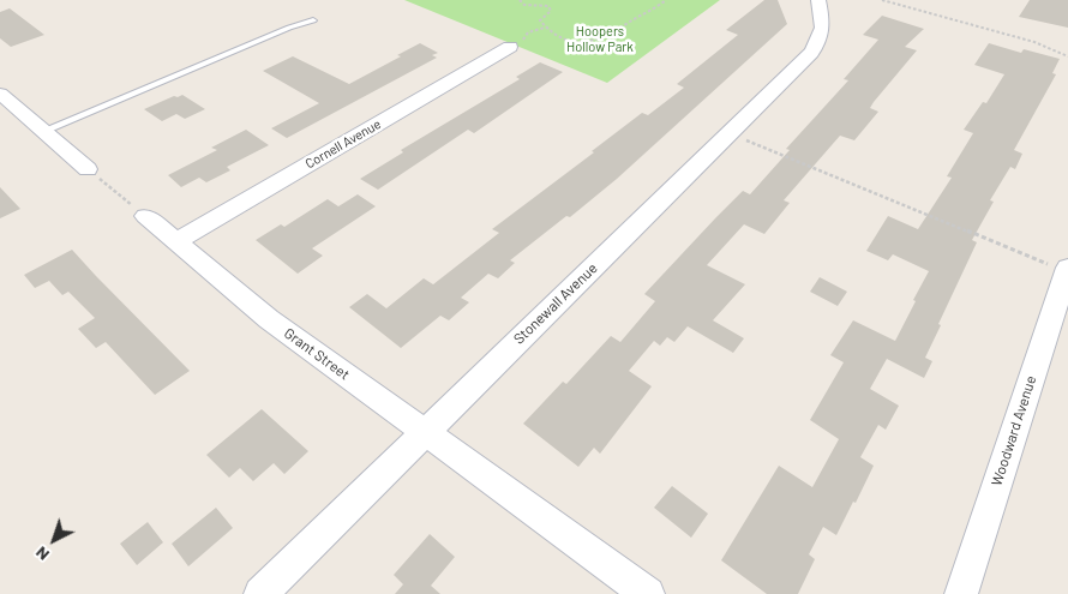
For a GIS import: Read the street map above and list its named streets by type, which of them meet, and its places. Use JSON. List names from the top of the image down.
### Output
{
  "streets": {
    "street": [
      "Cornell Avenue",
      "Stonewall Avenue",
      "Grant Street",
      "Woodward Avenue"
    ]
  },
  "crossings": [
    ["Cornell Avenue", "Grant Street"],
    ["Stonewall Avenue", "Grant Street"]
  ],
  "parks": ["Hoopers Hollow Park"],
  "north": "bottom left"
}
